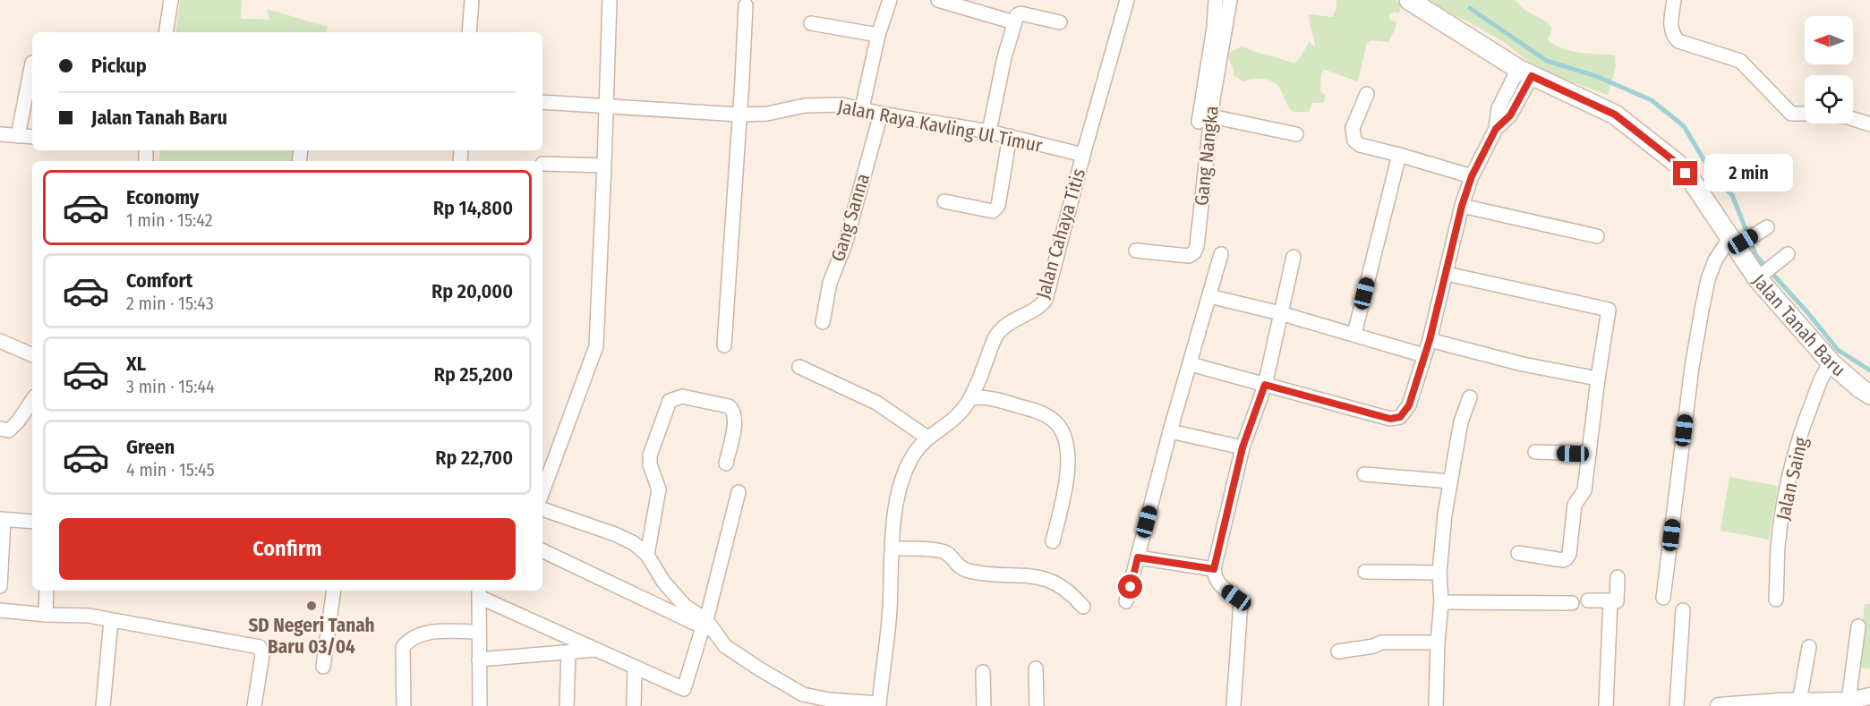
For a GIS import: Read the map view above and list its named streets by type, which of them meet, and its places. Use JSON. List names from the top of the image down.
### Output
{
  "streets": {
    "main road": ["Jalan Tanah Baru"],
    "street": [
      "Jalan Raya Kavling Ul Timur",
      "Gang Nangka",
      "Gang Sanna",
      "Jalan Cahaya Titis",
      "Jalan Saing"
    ]
  },
  "crossings": [
    ["Jalan Raya Kavling Ul Timur", "Gang Sanna"],
    ["Jalan Raya Kavling Ul Timur", "Jalan Cahaya Titis"],
    ["Jalan Tanah Baru", "Jalan Saing"]
  ],
  "places": ["SD Negeri Tanah Baru 03/04"],
  "north": "left",
  "page": {
    "banner": ["Pickup", "Jalan Tanah Baru"],
    "bubble": "2 min",
    "list": [
      {
        "name": "Economy",
        "note": "1 min · 15:42",
        "value": "Rp 14,800"
      },
      {
        "name": "Comfort",
        "note": "2 min · 15:43",
        "value": "Rp 20,000"
      },
      {
        "name": "XL",
        "note": "3 min · 15:44",
        "value": "Rp 25,200"
      },
      {
        "name": "Green",
        "note": "4 min · 15:45",
        "value": "Rp 22,700"
      }
    ],
    "buttons": "Confirm"
  }
}
